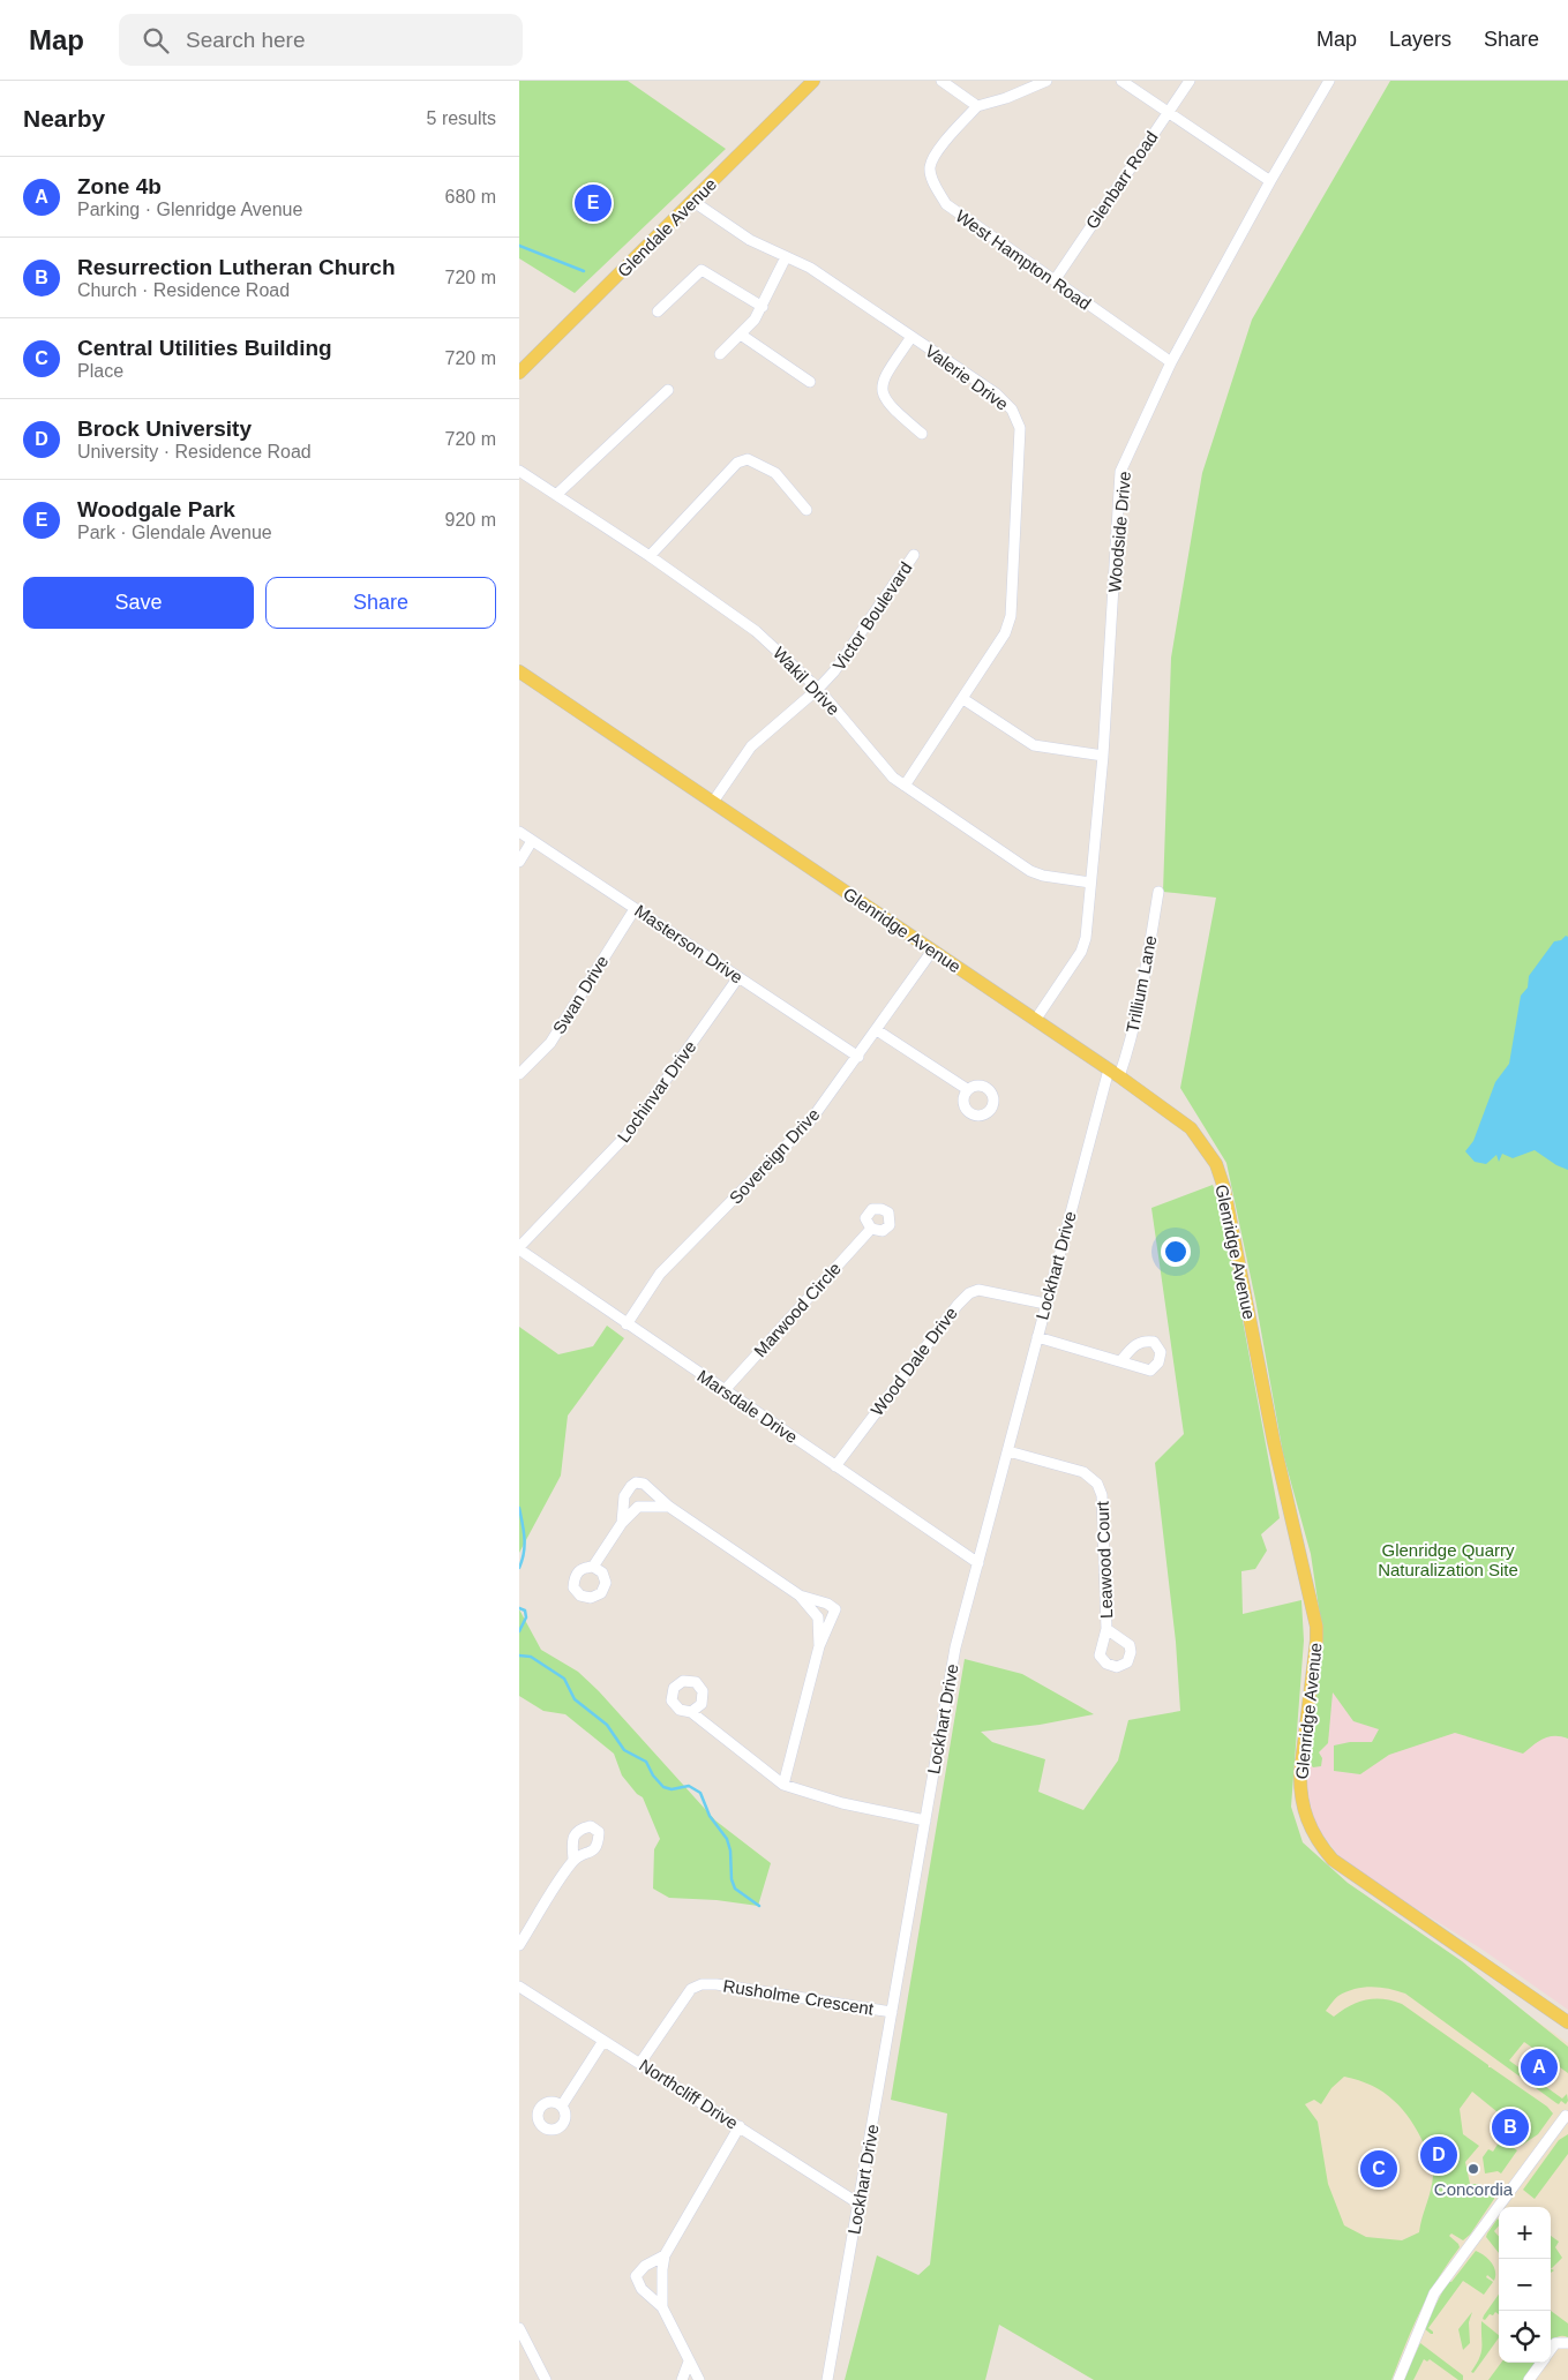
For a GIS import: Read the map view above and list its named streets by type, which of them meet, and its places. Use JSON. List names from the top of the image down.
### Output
{
  "streets": {
    "main road": ["Glendale Avenue", "Glenridge Avenue"],
    "street": [
      "Glenbarr Road",
      "West Hampton Road",
      "Valerie Drive",
      "Woodside Drive",
      "Victor Boulevard",
      "Wakil Drive",
      "Masterson Drive",
      "Trillium Lane",
      "Swan Drive",
      "Lochinvar Drive",
      "Sovereign Drive",
      "Lockhart Drive",
      "Marwood Circle",
      "Wood Dale Drive",
      "Marsdale Drive",
      "Leawood Court",
      "Rusholme Crescent",
      "Northcliff Drive"
    ]
  },
  "crossings": [
    ["Glenbarr Road", "West Hampton Road"],
    ["Glendale Avenue", "Valerie Drive"],
    ["West Hampton Road", "Woodside Drive"],
    ["Valerie Drive", "Wakil Drive"],
    ["Woodside Drive", "Wakil Drive"],
    ["Woodside Drive", "Glenridge Avenue"],
    ["Victor Boulevard", "Wakil Drive"],
    ["Victor Boulevard", "Glenridge Avenue"],
    ["Glenridge Avenue", "Trillium Lane"],
    ["Glenridge Avenue", "Sovereign Drive"],
    ["Glenridge Avenue", "Lockhart Drive"],
    ["Masterson Drive", "Swan Drive"],
    ["Masterson Drive", "Lochinvar Drive"],
    ["Masterson Drive", "Sovereign Drive"],
    ["Trillium Lane", "Lockhart Drive"],
    ["Lochinvar Drive", "Marsdale Drive"],
    ["Sovereign Drive", "Marsdale Drive"],
    ["Lockhart Drive", "Wood Dale Drive"],
    ["Lockhart Drive", "Marsdale Drive"],
    ["Lockhart Drive", "Leawood Court"],
    ["Lockhart Drive", "Rusholme Crescent"],
    ["Lockhart Drive", "Northcliff Drive"],
    ["Marwood Circle", "Marsdale Drive"],
    ["Wood Dale Drive", "Marsdale Drive"],
    ["Rusholme Crescent", "Northcliff Drive"]
  ],
  "parks": ["Glenridge Quarry Naturalization Site"],
  "places": ["Concordia"],
  "page": {
    "header": "Map",
    "search": "Search here",
    "nav": ["Map", "Layers", "Share"],
    "heading": ["Nearby", "5 results"],
    "list": [
      {
        "mark": "A",
        "name": "Zone 4b",
        "note": "Parking · Glenridge Avenue",
        "value": "680 m"
      },
      {
        "mark": "B",
        "name": "Resurrection Lutheran Church",
        "note": "Church · Residence Road",
        "value": "720 m"
      },
      {
        "mark": "C",
        "name": "Central Utilities Building",
        "note": "Place",
        "value": "720 m"
      },
      {
        "mark": "D",
        "name": "Brock University",
        "note": "University · Residence Road",
        "value": "720 m"
      },
      {
        "mark": "E",
        "name": "Woodgale Park",
        "note": "Park · Glendale Avenue",
        "value": "920 m"
      }
    ],
    "pins": [
      "E",
      "A",
      "B",
      "D",
      "C"
    ],
    "buttons": ["Save", "Share"],
    "map_buttons": ["+", "−"]
  }
}
